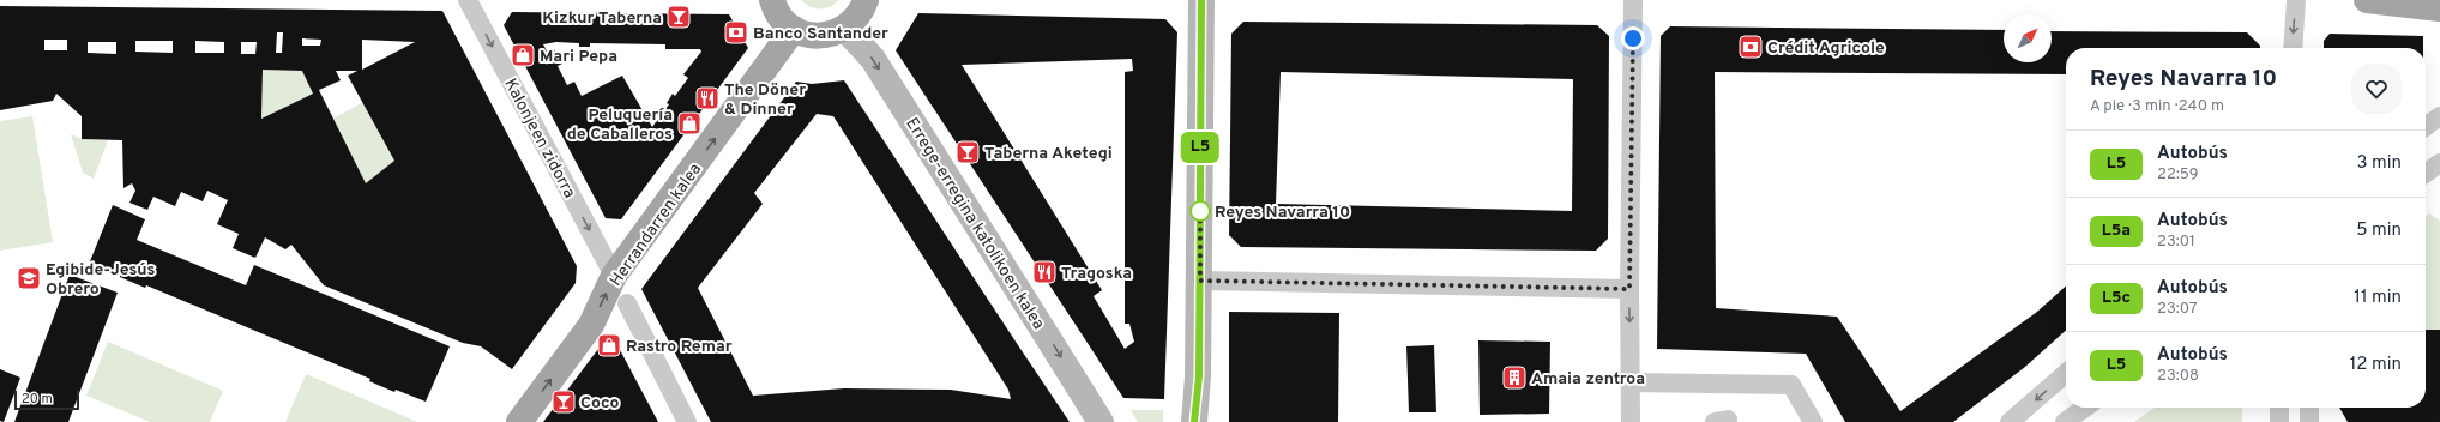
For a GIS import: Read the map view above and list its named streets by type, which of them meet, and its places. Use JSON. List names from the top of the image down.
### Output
{
  "streets": {
    "main road": ["Errege-erregina katolikoen kalea", "Herrandarren kalea"],
    "street": ["Kalonjeen zidorra"]
  },
  "crossings": [
    ["Kalonjeen zidorra", "Herrandarren kalea"]
  ],
  "one_way": ["Kalonjeen zidorra", "Errege-erregina katolikoen kalea", "Herrandarren kalea"],
  "places": {
    "bar": ["Kizkur Taberna", "Taberna Aketegi", "Coco"],
    "bank": ["Banco Santander", "Crédit Agricole"],
    "shop": ["Mari Pepa", "Peluquería de Caballeros", "Rastro Remar"],
    "restaurant": ["The Döner & Dinner", "Tragoska"],
    "other": ["Reyes Navarra 10"],
    "school or university": ["Egibide-Jesús Obrero"],
    "building": ["Amaia zentroa"]
  },
  "lines": ["bus line L5"],
  "scale_bar": "20 m",
  "north": "top right",
  "page": {
    "on_map": "L5",
    "heading": ["Reyes Navarra 10", "A pie · 3 min · 240 m"],
    "list": [
      {
        "mark": "L5",
        "name": "Autobús",
        "note": "22:59",
        "value": "3 min"
      },
      {
        "mark": "L5a",
        "name": "Autobús",
        "note": "23:01",
        "value": "5 min"
      },
      {
        "mark": "L5c",
        "name": "Autobús",
        "note": "23:07",
        "value": "11 min"
      },
      {
        "mark": "L5",
        "name": "Autobús",
        "note": "23:08",
        "value": "12 min"
      }
    ],
    "scale": "20 m"
  }
}
